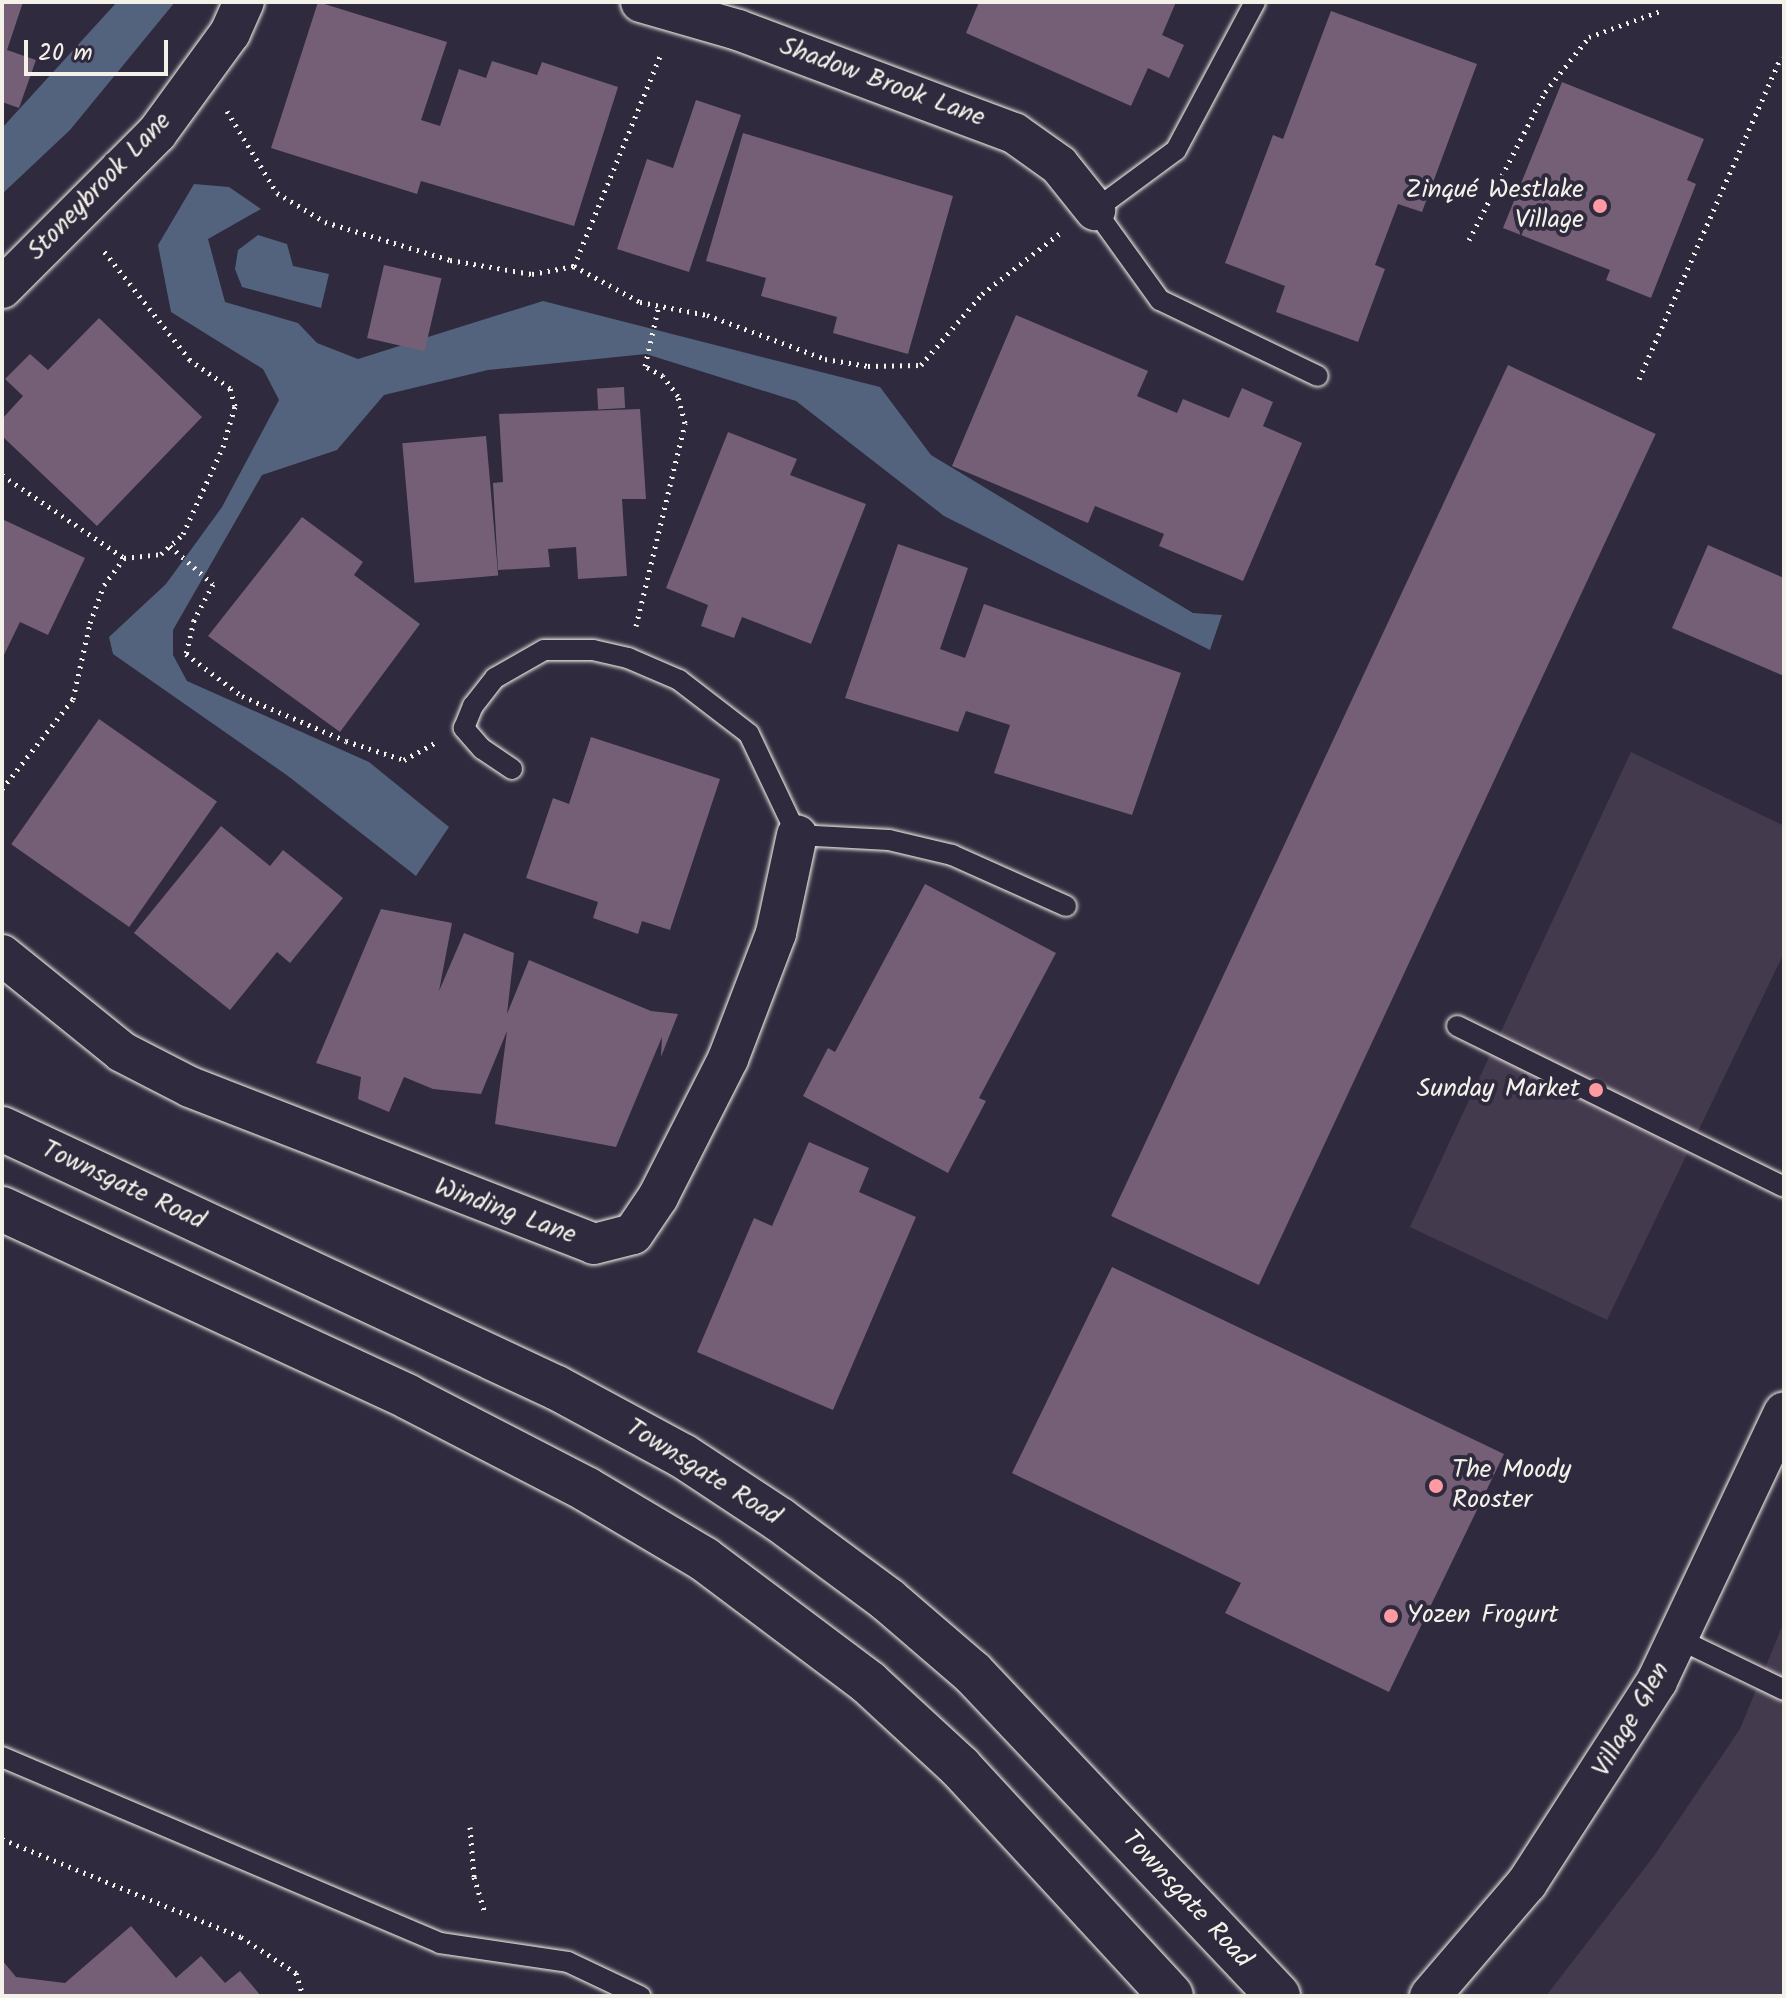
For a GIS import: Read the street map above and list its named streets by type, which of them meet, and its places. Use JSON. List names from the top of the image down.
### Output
{
  "streets": {
    "street": [
      "Shadow Brook Lane",
      "Stoneybrook Lane",
      "Townsgate Road",
      "Winding Lane",
      "Village Glen"
    ]
  },
  "places": [
    "Zinqué Westlake Village",
    "Sunday Market",
    "The Moody Rooster",
    "Yozen Frogurt"
  ],
  "scale_bar": "20 m"
}
